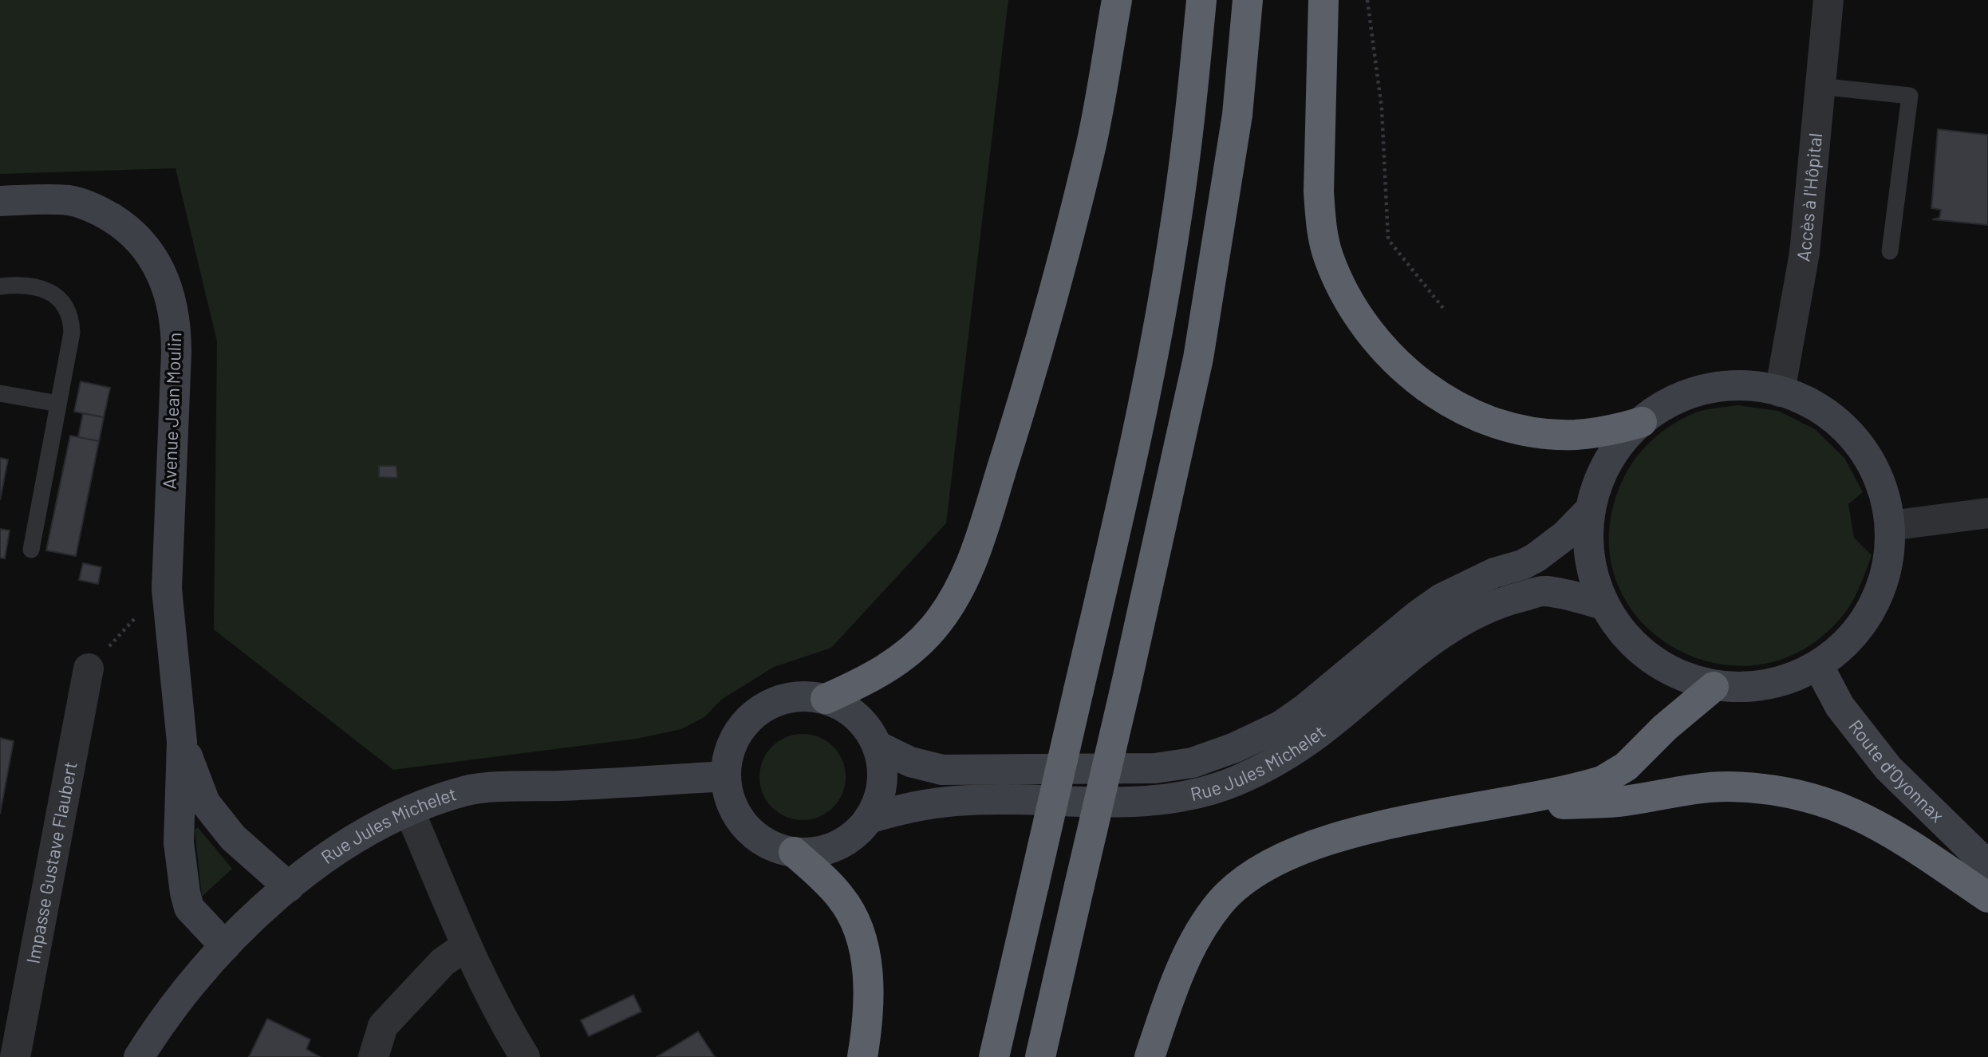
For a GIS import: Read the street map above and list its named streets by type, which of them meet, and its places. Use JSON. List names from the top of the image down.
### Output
{
  "streets": {
    "main road": ["Avenue Jean Moulin", "Rue Jules Michelet", "Route d'Oyonnax"],
    "street": ["Accès à l'Hôpital", "Impasse Gustave Flaubert"]
  },
  "crossings": [
    ["Avenue Jean Moulin", "Rue Jules Michelet"]
  ]
}
